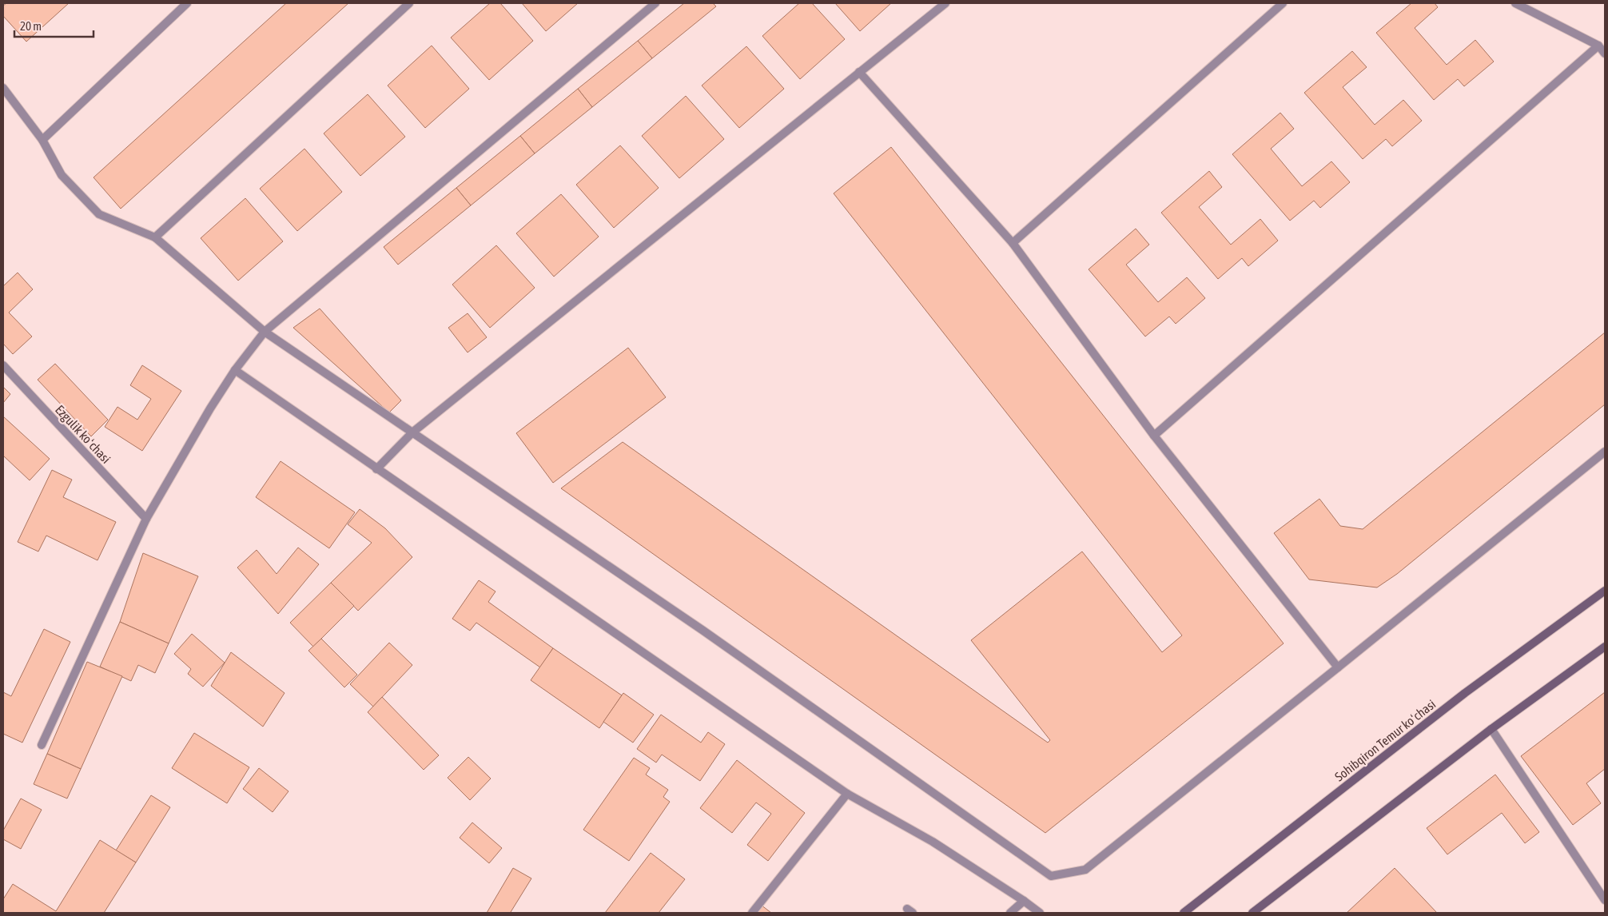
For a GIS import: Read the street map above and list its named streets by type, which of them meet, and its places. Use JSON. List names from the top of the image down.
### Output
{
  "streets": {
    "main road": ["Sohibqiron Temur koʻchasi"],
    "street": ["Ezgulik koʻchasi"]
  },
  "scale_bar": "20 m"
}
